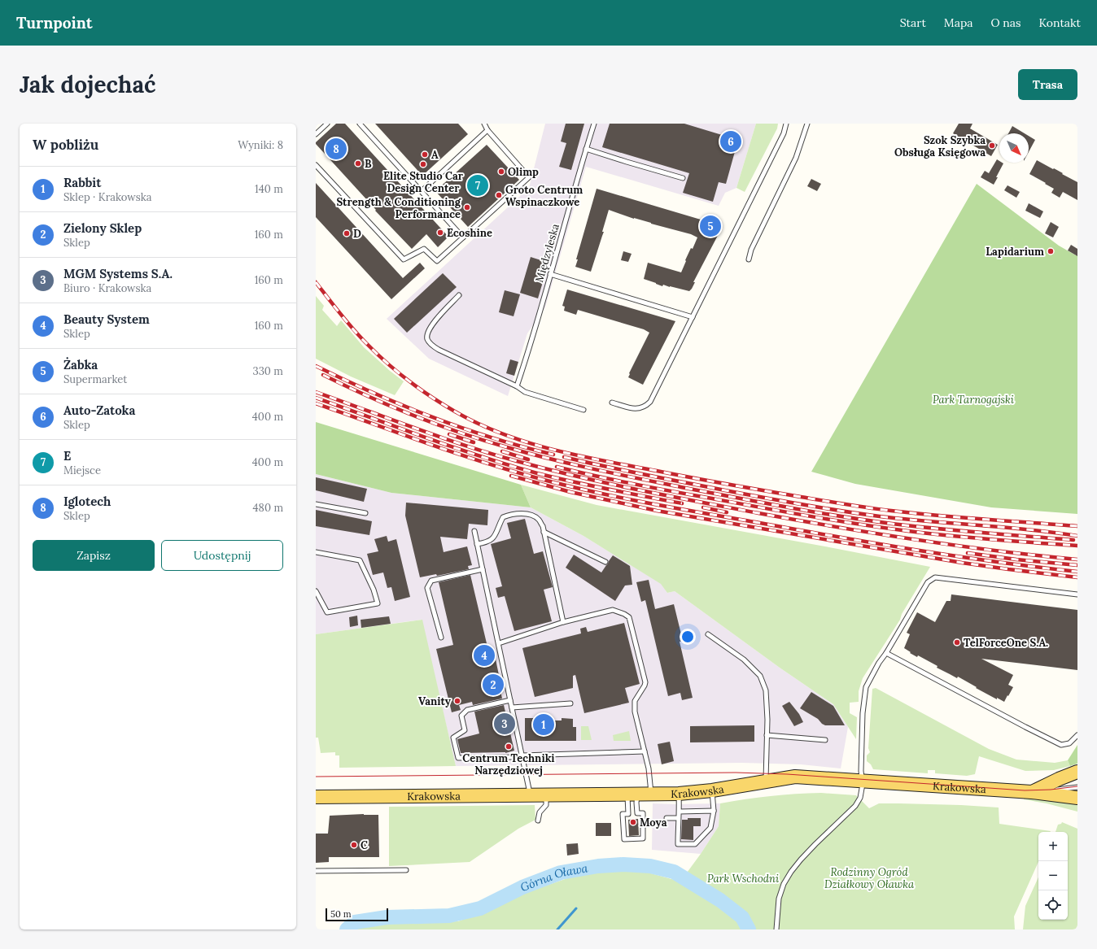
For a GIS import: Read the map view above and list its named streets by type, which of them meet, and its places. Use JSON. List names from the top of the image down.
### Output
{
  "streets": {
    "main road": ["Krakowska"],
    "lane": ["Międzyleska"]
  },
  "water": ["Górna Oława"],
  "parks": ["Park Tarnogajski", "Rodzinny Ogród Działkowy Oławka", "Park Wschodni"],
  "places": [
    "Szok Szybka Obsługa Księgowa",
    "A",
    "B",
    "Elite Studio Car Design Center",
    "Olimp",
    "Groto Centrum Wspinaczkowe",
    "Strength & Conditioning Performance",
    "Ecoshine",
    "D",
    "Lapidarium",
    "TelForceOne S.A.",
    "Vanity",
    "Centrum Techniki Narzędziowej",
    "Moya",
    "C"
  ],
  "scale_bar": "50 m",
  "north": "bottom right",
  "page": {
    "header": "Turnpoint",
    "nav": [
      "Start",
      "Mapa",
      "O nas",
      "Kontakt"
    ],
    "buttons": [
      "Trasa",
      ["Zapisz", "Udostępnij"]
    ],
    "title": "Jak dojechać",
    "heading": ["W pobliżu", "Wyniki: 8"],
    "pins": [
      "6",
      "8",
      "7",
      "5",
      "4",
      "2",
      "3",
      "1"
    ],
    "list": [
      {
        "mark": "1",
        "name": "Rabbit",
        "note": "Sklep · Krakowska",
        "value": "140 m"
      },
      {
        "mark": "2",
        "name": "Zielony Sklep",
        "note": "Sklep",
        "value": "160 m"
      },
      {
        "mark": "3",
        "name": "MGM Systems S.A.",
        "note": "Biuro · Krakowska",
        "value": "160 m"
      },
      {
        "mark": "4",
        "name": "Beauty System",
        "note": "Sklep",
        "value": "160 m"
      },
      {
        "mark": "5",
        "name": "Żabka",
        "note": "Supermarket",
        "value": "330 m"
      },
      {
        "mark": "6",
        "name": "Auto-Zatoka",
        "note": "Sklep",
        "value": "400 m"
      },
      {
        "mark": "7",
        "name": "E",
        "note": "Miejsce",
        "value": "400 m"
      },
      {
        "mark": "8",
        "name": "Iglotech",
        "note": "Sklep",
        "value": "480 m"
      }
    ],
    "map_buttons": ["+", "−"],
    "scale": "50 m"
  }
}
